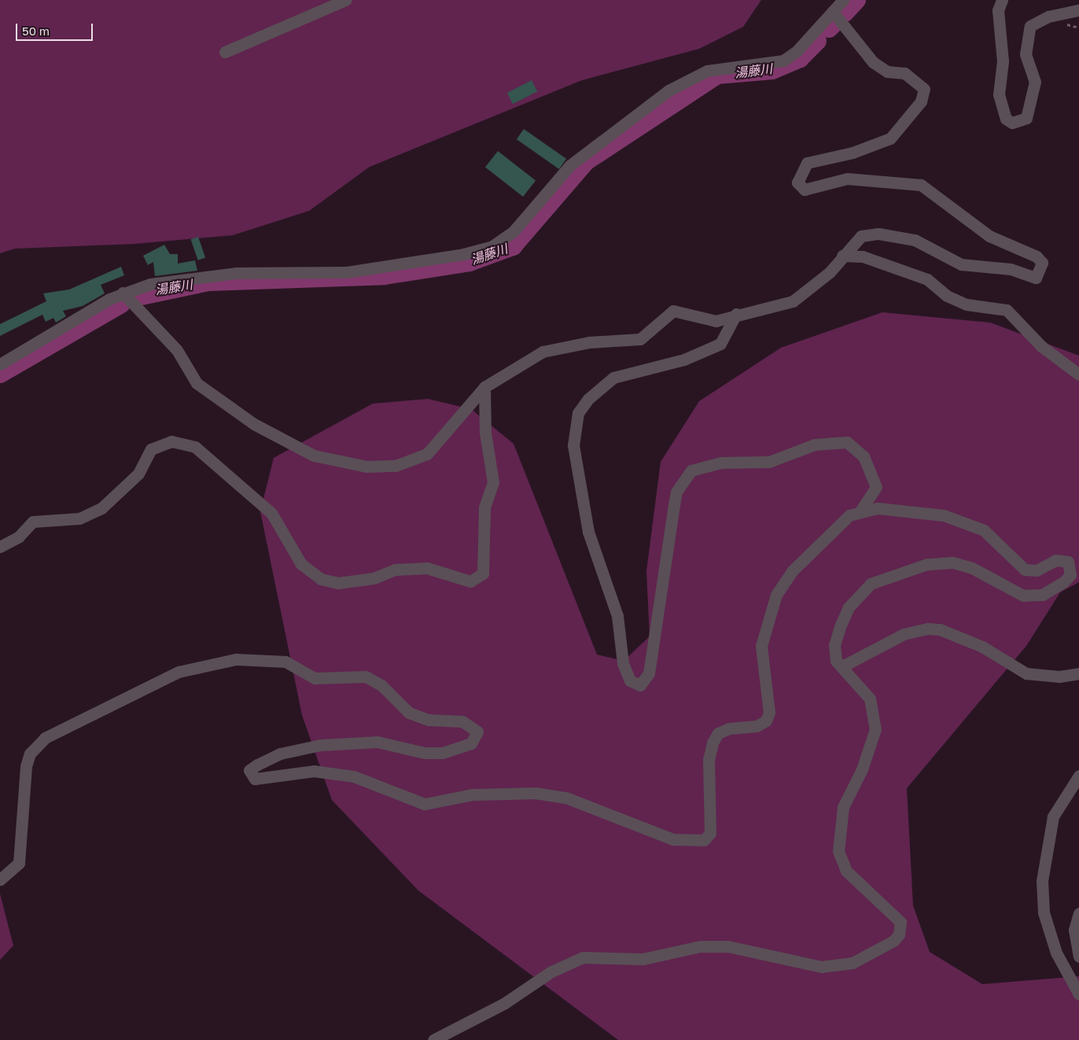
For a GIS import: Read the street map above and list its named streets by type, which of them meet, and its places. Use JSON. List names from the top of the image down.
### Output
{
  "water": ["湯藤川"],
  "scale_bar": "50 m"
}
